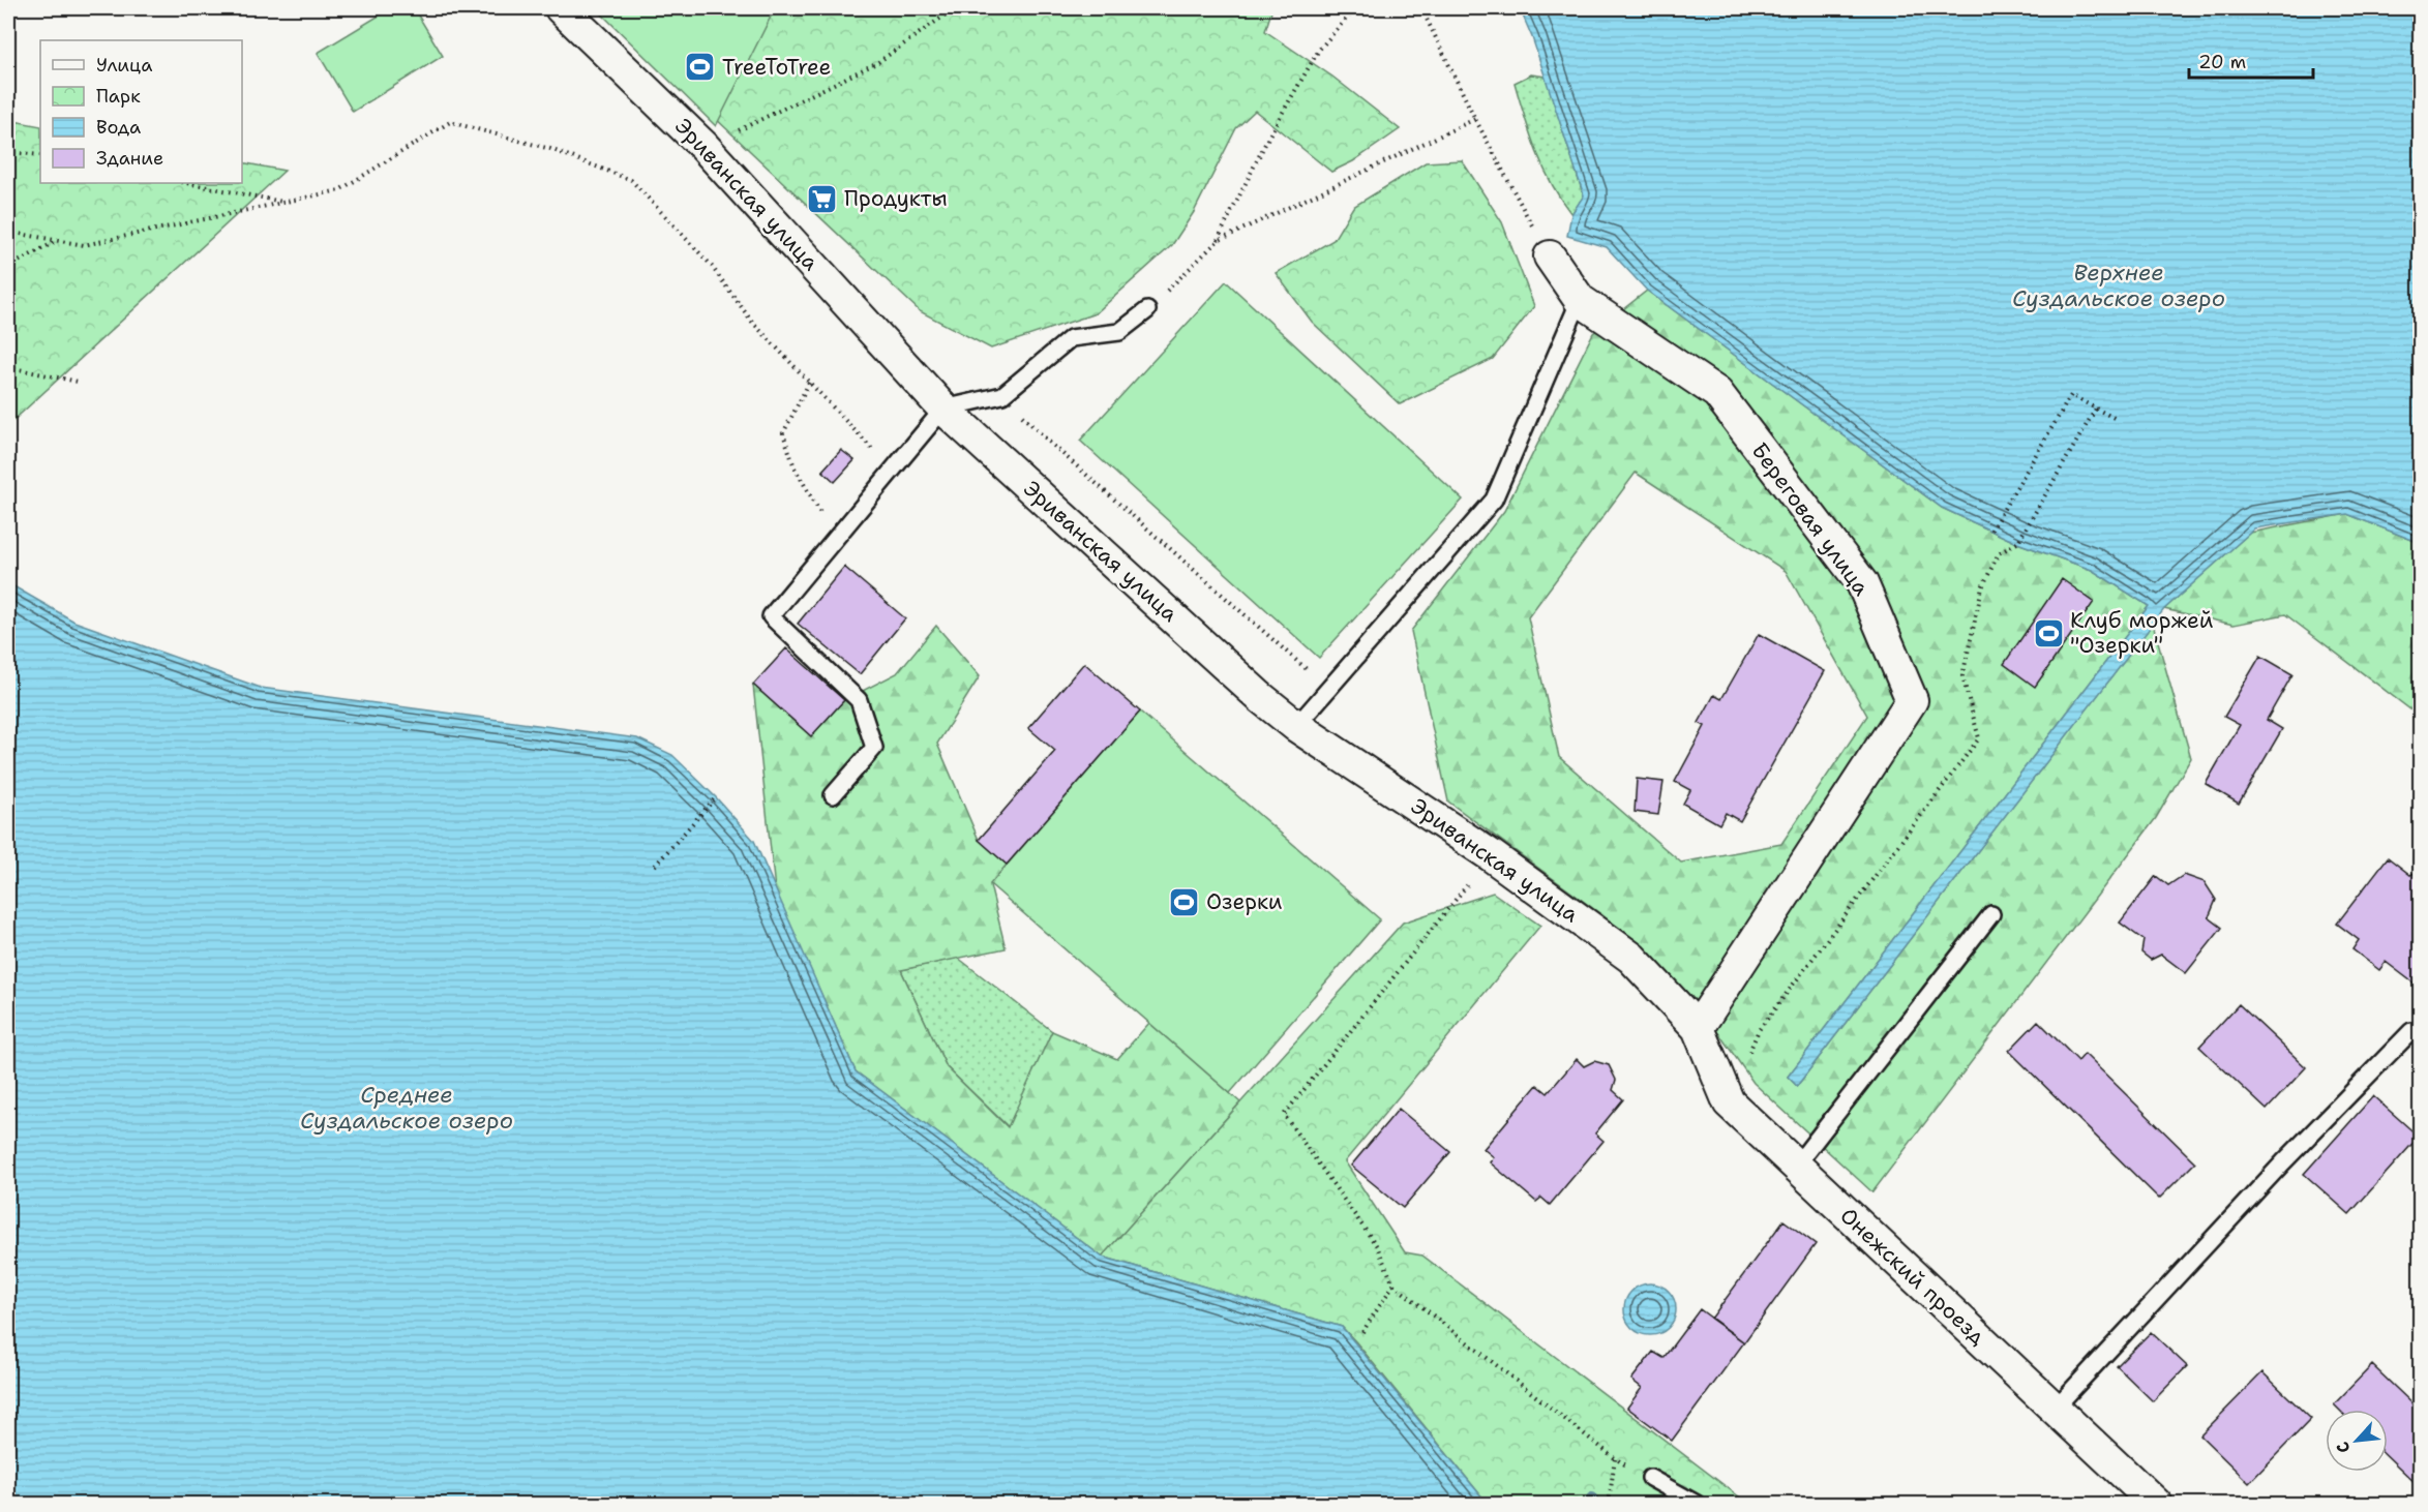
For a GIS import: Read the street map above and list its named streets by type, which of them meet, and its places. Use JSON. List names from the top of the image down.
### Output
{
  "streets": {
    "street": ["Эриванская улица", "Береговая улица", "Онежский проезд"]
  },
  "crossings": [
    ["Эриванская улица", "Береговая улица"],
    ["Эриванская улица", "Онежский проезд"],
    ["Береговая улица", "Онежский проезд"]
  ],
  "water": ["Верхнее Суздальское озеро", "Среднее Суздальское озеро"],
  "places": {
    "sports": ["TreeToTree", "Клуб моржей \"Озерки\"", "Озерки"],
    "supermarket": ["Продукты"]
  },
  "legend": [
    "Улица",
    "Парк",
    "Вода",
    "Здание"
  ],
  "scale_bar": "20 m",
  "north": "bottom left"
}
